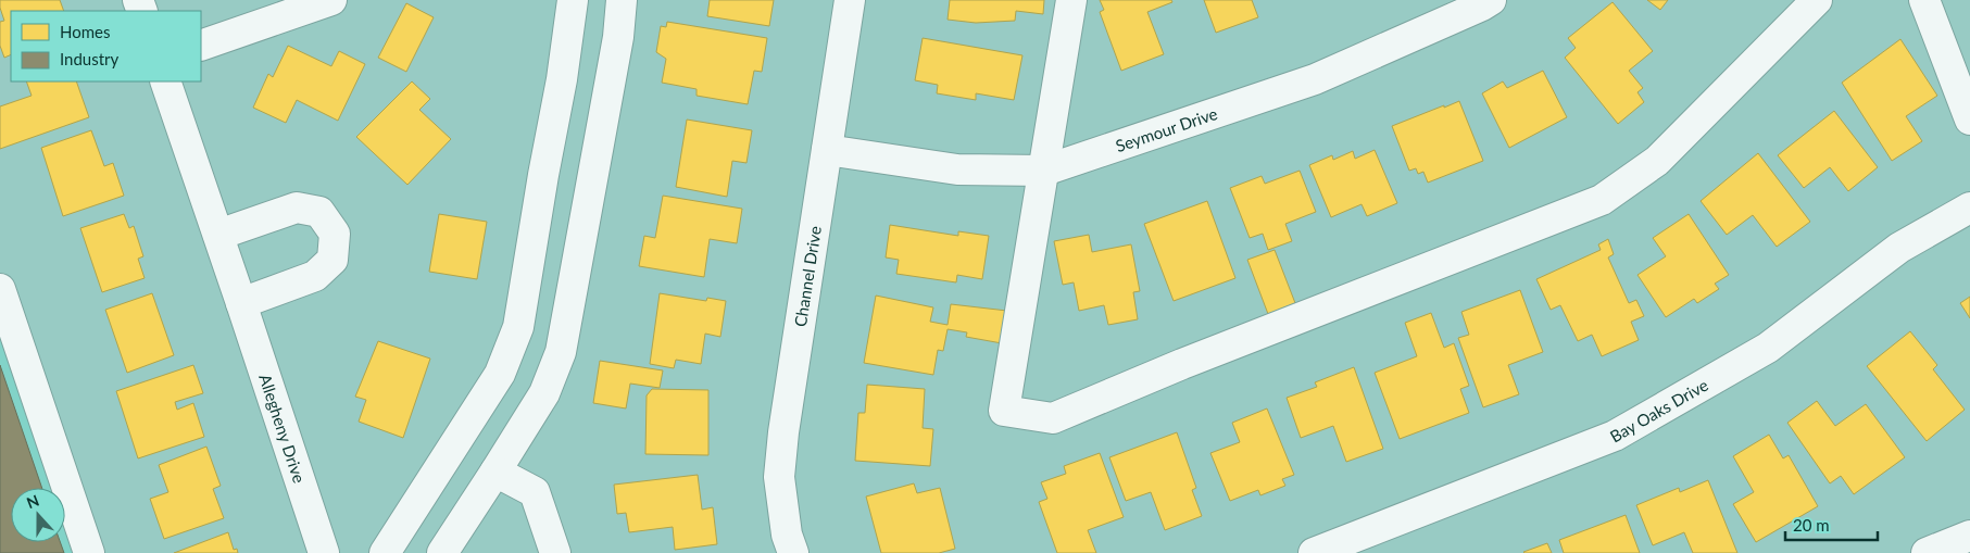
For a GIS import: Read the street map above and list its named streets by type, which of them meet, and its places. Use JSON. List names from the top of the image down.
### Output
{
  "streets": {
    "street": [
      "Seymour Drive",
      "Channel Drive",
      "Bay Oaks Drive",
      "Allegheny Drive"
    ]
  },
  "crossings": [
    ["Seymour Drive", "Channel Drive"]
  ],
  "legend": ["Homes", "Industry"],
  "scale_bar": "20 m",
  "north": "top"
}
